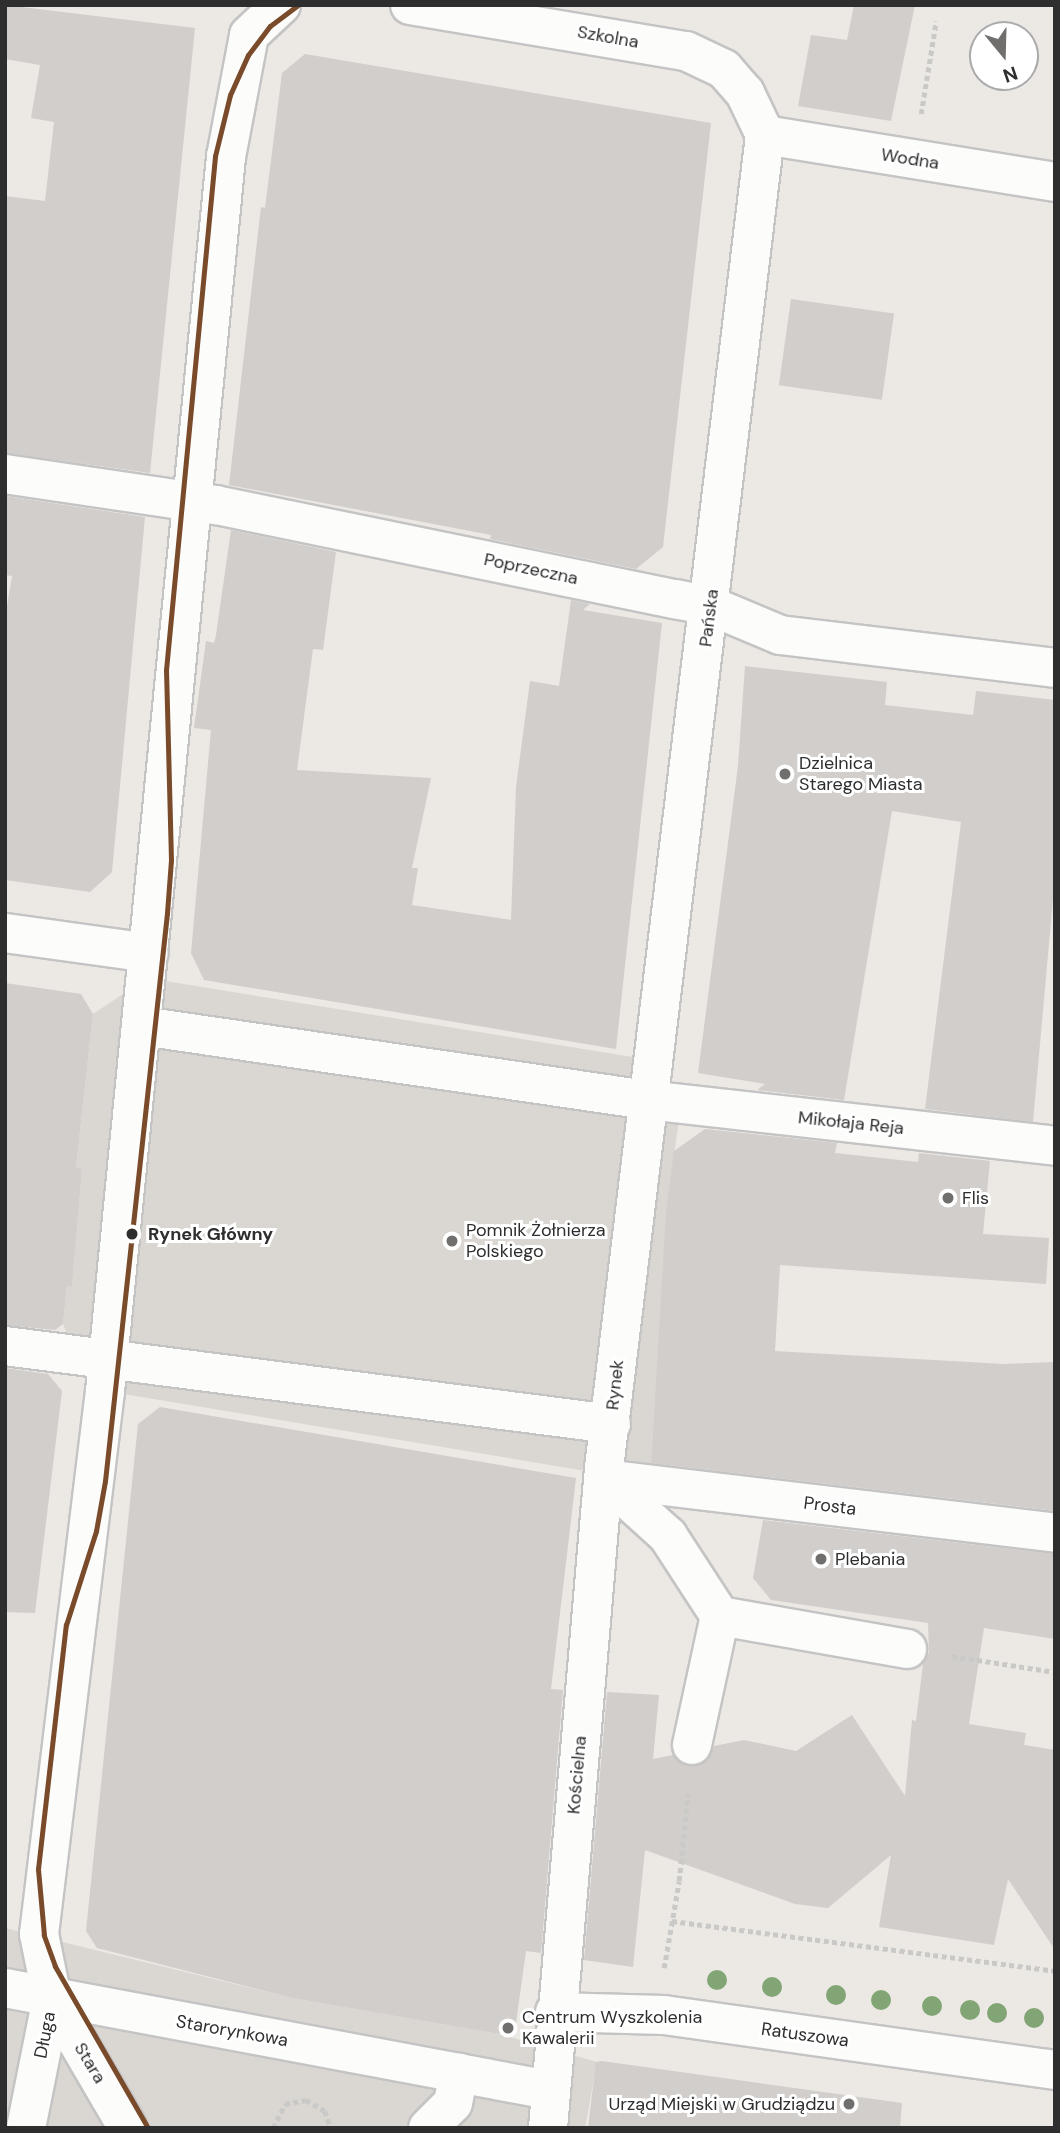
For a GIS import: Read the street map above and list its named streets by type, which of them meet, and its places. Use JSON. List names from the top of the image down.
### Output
{
  "streets": {
    "street": [
      "Szkolna",
      "Wodna",
      "Poprzeczna",
      "Pańska",
      "Mikołaja Reja",
      "Rynek",
      "Prosta",
      "Kościelna",
      "Starorynkowa",
      "Długa",
      "Ratuszowa",
      "Stara"
    ]
  },
  "crossings": [
    ["Szkolna", "Wodna"],
    ["Szkolna", "Pańska"],
    ["Wodna", "Pańska"],
    ["Poprzeczna", "Pańska"],
    ["Pańska", "Mikołaja Reja"],
    ["Pańska", "Rynek"],
    ["Mikołaja Reja", "Rynek"],
    ["Rynek", "Kościelna"],
    ["Rynek", "Długa"],
    ["Prosta", "Kościelna"],
    ["Kościelna", "Starorynkowa"],
    ["Kościelna", "Ratuszowa"],
    ["Starorynkowa", "Długa"],
    ["Starorynkowa", "Stara"],
    ["Długa", "Stara"]
  ],
  "places": [
    "Dzielnica Starego Miasta",
    "Flis",
    "Rynek Główny",
    "Pomnik Żołnierza Polskiego",
    "Plebania",
    "Centrum Wyszkolenia Kawalerii",
    "Urząd Miejski w Grudziądzu"
  ],
  "north": "bottom"
}
